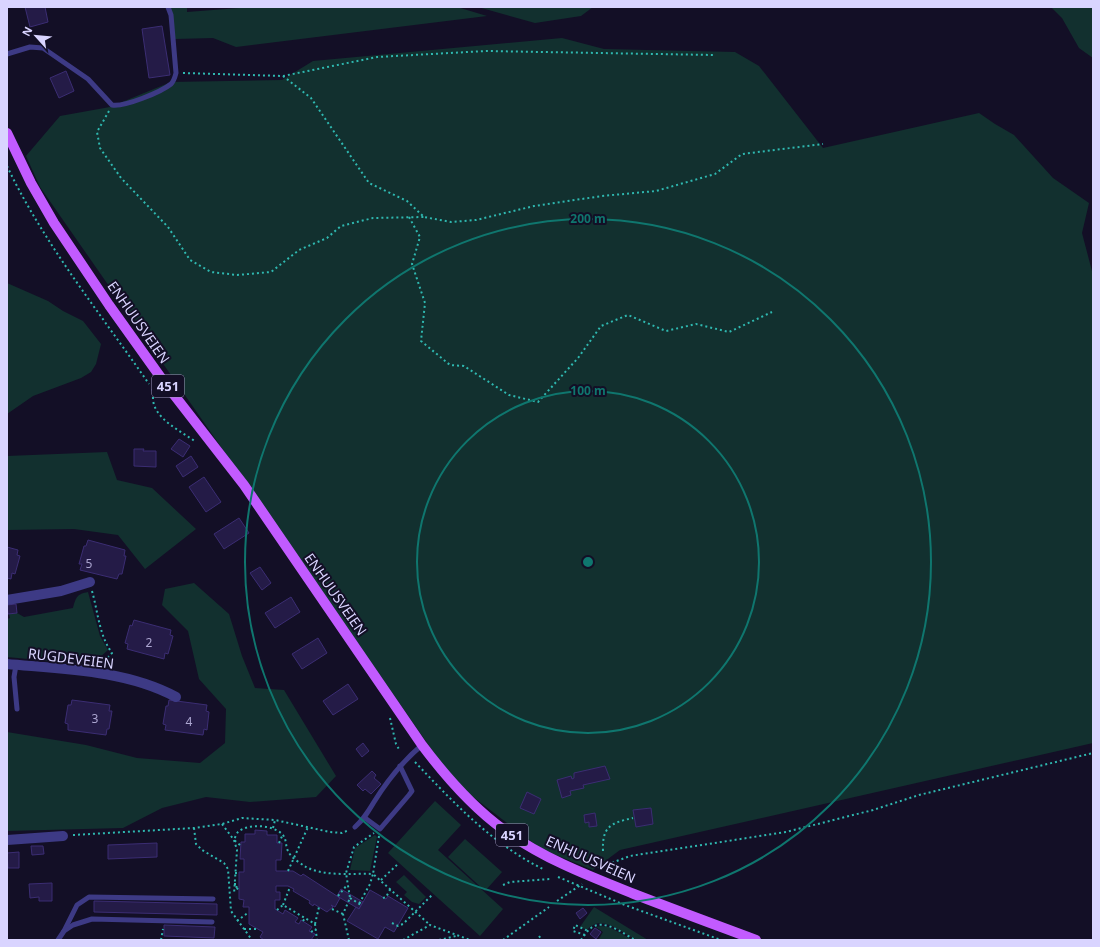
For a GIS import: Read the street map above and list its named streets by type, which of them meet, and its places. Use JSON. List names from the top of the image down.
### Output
{
  "streets": {
    "main road": ["ENHUUSVEIEN", "451"],
    "street": ["RUGDEVEIEN"]
  },
  "house_numbers": [
    "5",
    "2",
    "3",
    "4"
  ],
  "north": "top left",
  "rings": ["200 m", "100 m"]
}
